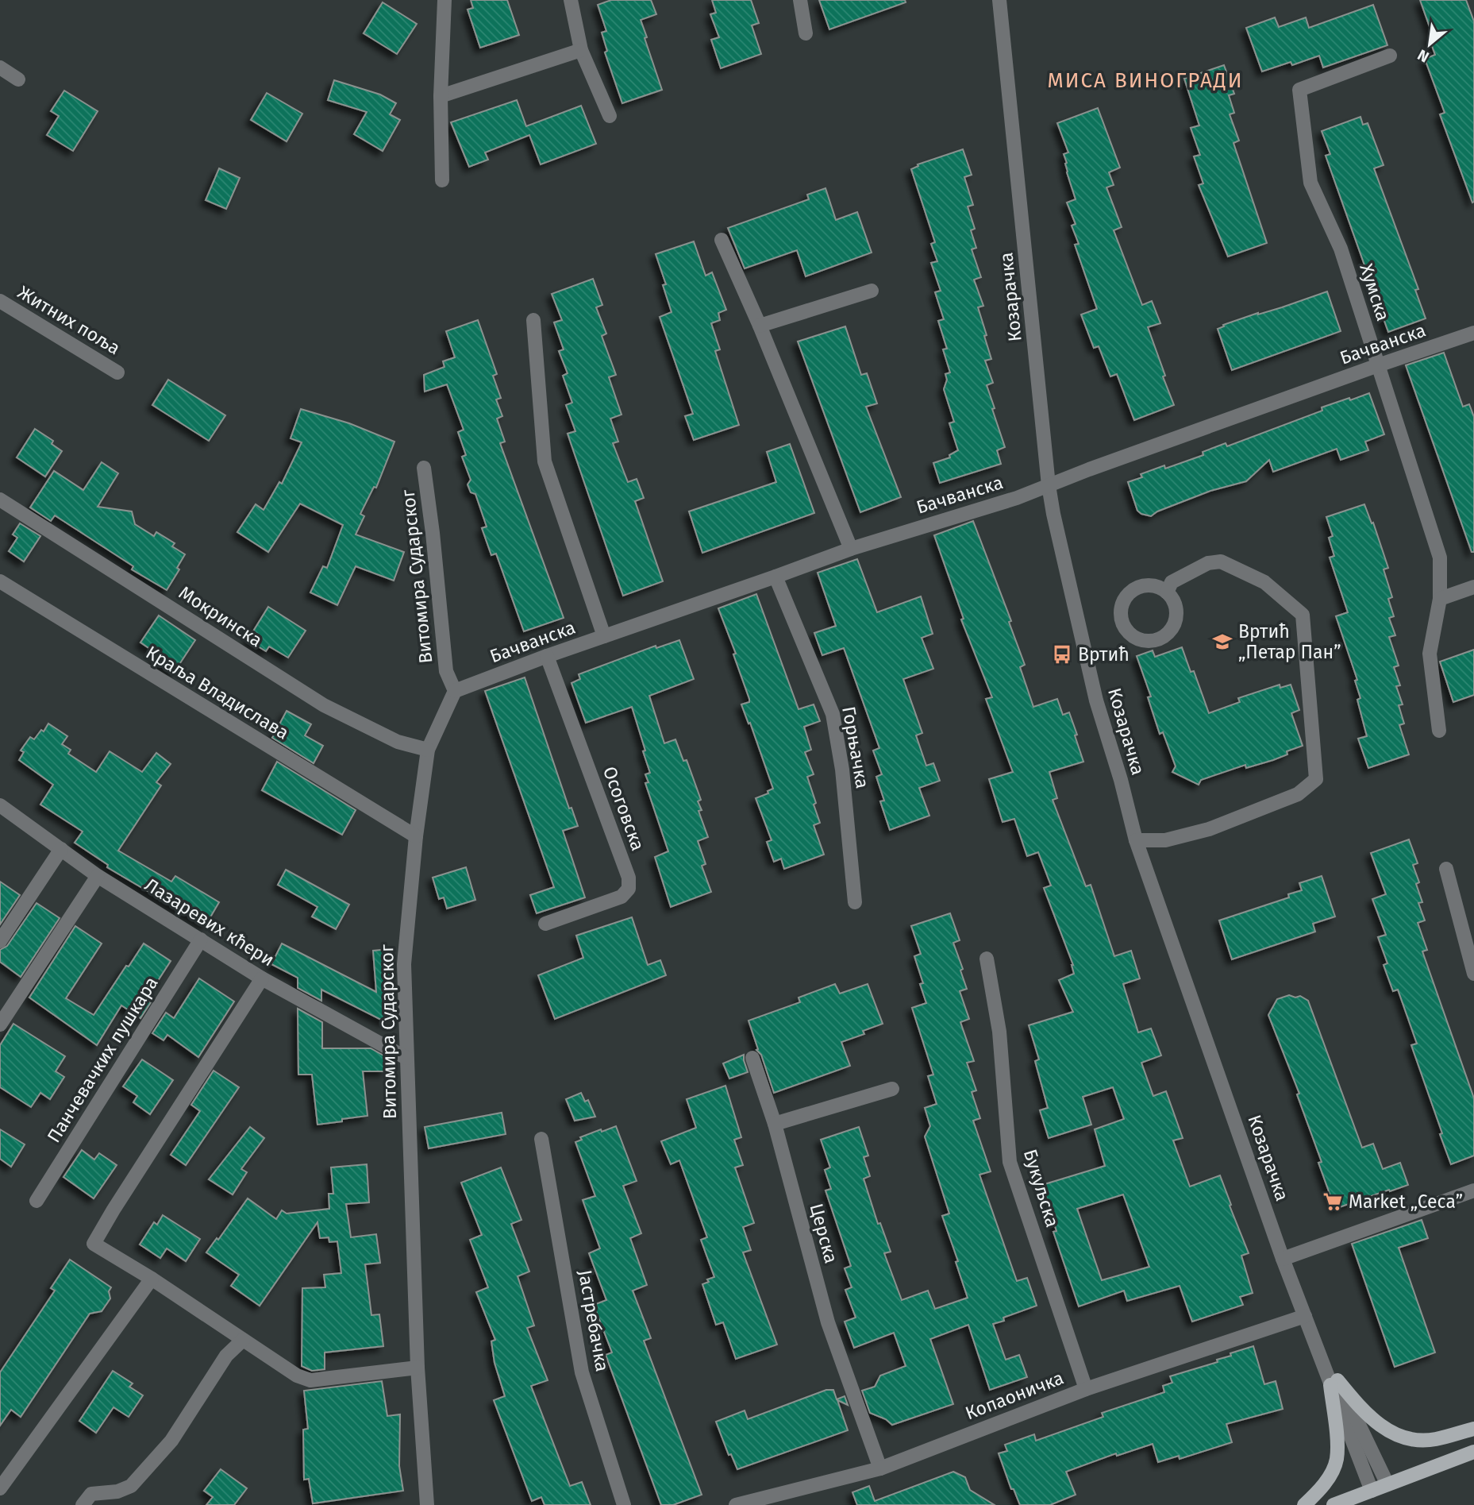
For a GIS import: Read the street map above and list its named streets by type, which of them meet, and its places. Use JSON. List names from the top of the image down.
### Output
{
  "streets": {
    "street": [
      "Хумска",
      "Козарачка",
      "Житних поља",
      "Бачванска",
      "Витомира Сударског",
      "Мокринска",
      "Краља Владислава",
      "Горњачка",
      "Осоговска",
      "Лазаревих кћери",
      "Панчевачких пушкара",
      "Букуљска",
      "Церска",
      "Јастребачка",
      "Копаоничка"
    ]
  },
  "crossings": [
    ["Хумска", "Бачванска"],
    ["Козарачка", "Бачванска"],
    ["Козарачка", "Копаоничка"],
    ["Бачванска", "Витомира Сударског"],
    ["Бачванска", "Горњачка"],
    ["Бачванска", "Осоговска"],
    ["Витомира Сударског", "Мокринска"],
    ["Витомира Сударског", "Краља Владислава"],
    ["Витомира Сударског", "Лазаревих кћери"],
    ["Лазаревих кћери", "Панчевачких пушкара"],
    ["Букуљска", "Копаоничка"],
    ["Церска", "Копаоничка"]
  ],
  "districts": ["МИСА ВИНОГРАДИ"],
  "places": {
    "school or university": ["Вртић „Петар Пан”"],
    "bus stop": ["Вртић"],
    "supermarket": ["Market „Ceca”"]
  },
  "north": "bottom left"
}
